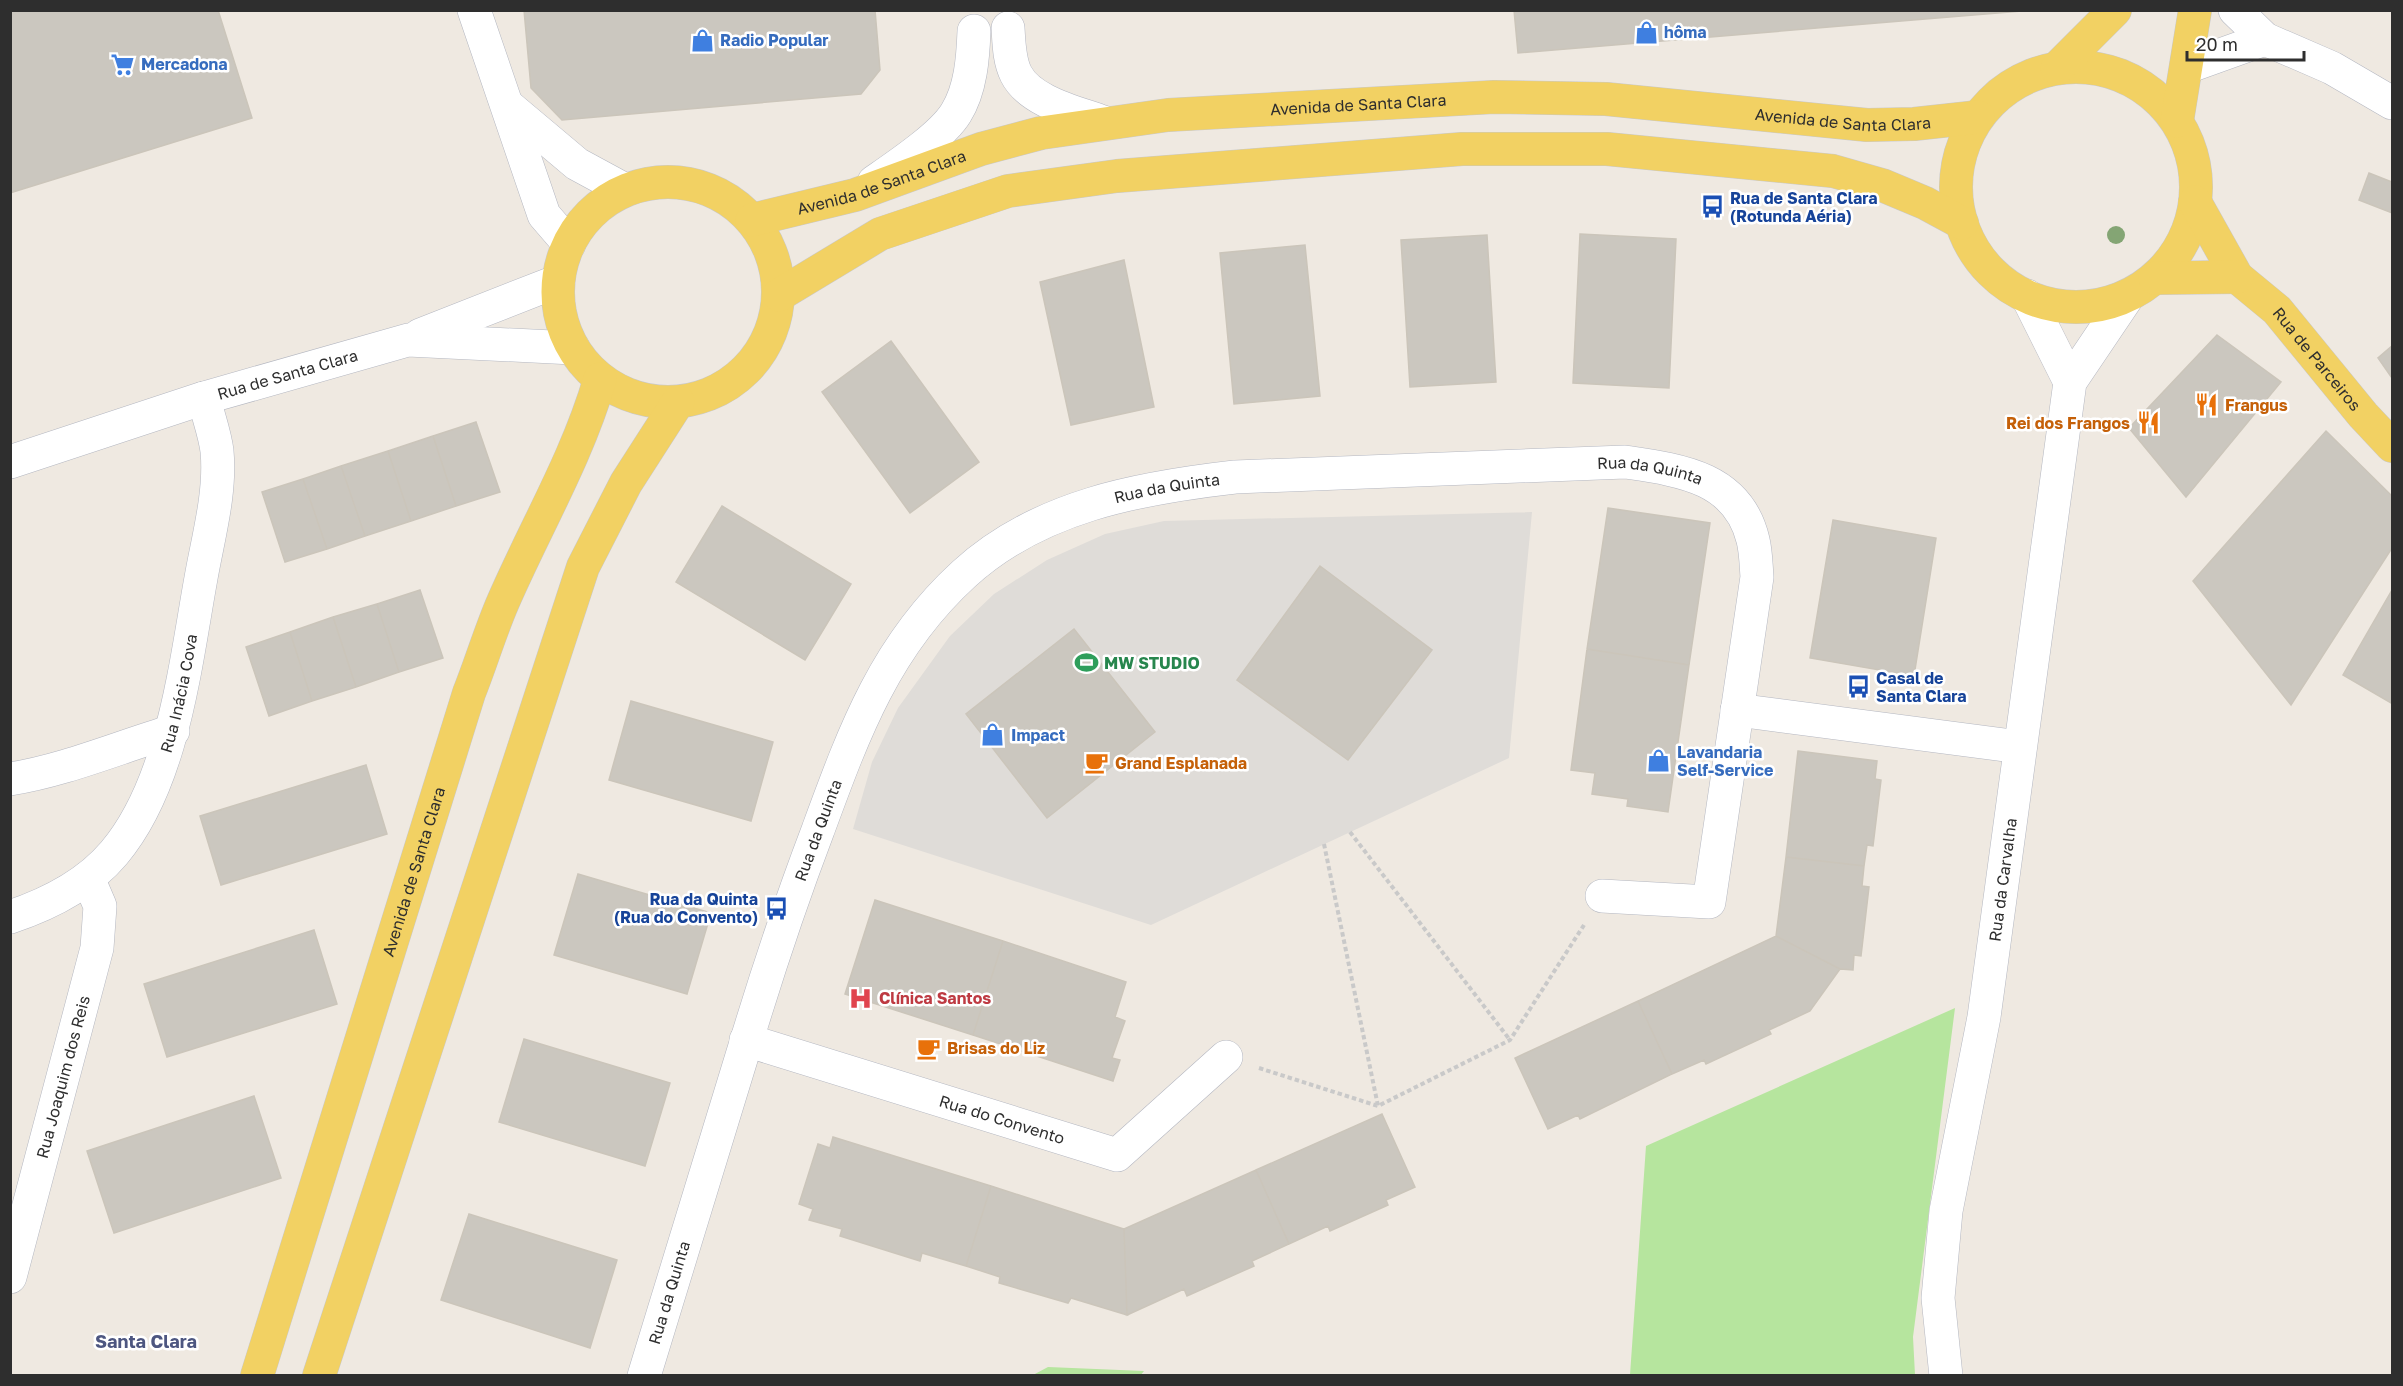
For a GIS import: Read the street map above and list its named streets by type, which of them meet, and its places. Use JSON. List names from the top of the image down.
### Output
{
  "streets": {
    "main road": ["Avenida de Santa Clara", "Rua de Parceiros"],
    "street": [
      "Rua de Santa Clara",
      "Rua da Quinta",
      "Rua Inácia Cova",
      "Rua da Carvalha",
      "Rua Joaquim dos Reis",
      "Rua do Convento"
    ]
  },
  "crossings": [
    ["Rua de Santa Clara", "Rua Inácia Cova"],
    ["Rua da Quinta", "Rua do Convento"],
    ["Rua Inácia Cova", "Rua Joaquim dos Reis"]
  ],
  "districts": ["Santa Clara"],
  "places": {
    "shop": [
      "hôma",
      "Radio Popular",
      "Impact",
      "Lavandaria Self-Service"
    ],
    "supermarket": ["Mercadona"],
    "bus stop": ["Rua de Santa Clara (Rotunda Aéria)", "Casal de Santa Clara", "Rua da Quinta (Rua do Convento)"],
    "restaurant": ["Frangus", "Rei dos Frangos"],
    "sports": ["MW STUDIO"],
    "cafe": ["Grand Esplanada", "Brisas do Liz"],
    "hospital": ["Clínica Santos"]
  },
  "scale_bar": "20 m"
}
